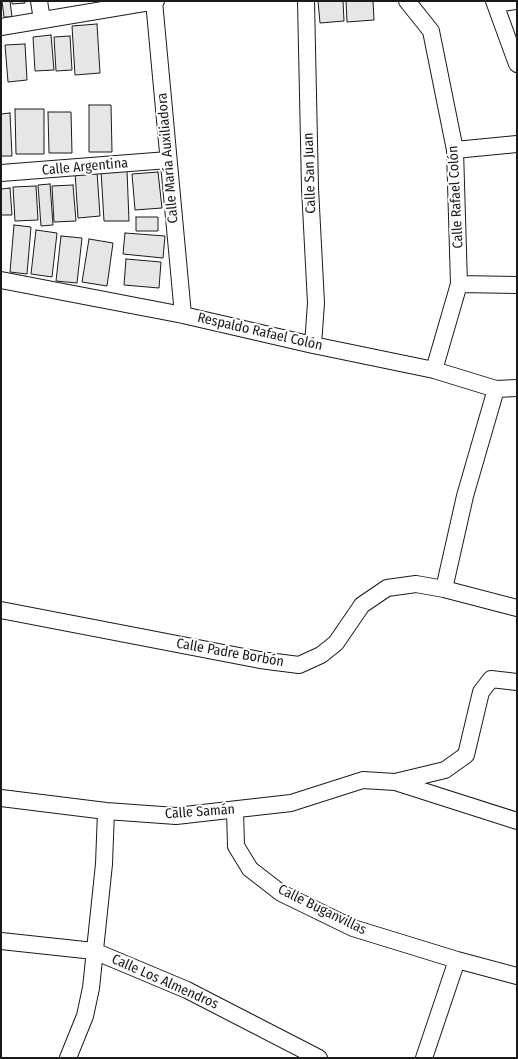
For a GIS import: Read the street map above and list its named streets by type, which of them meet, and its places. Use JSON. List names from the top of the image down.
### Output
{
  "streets": {
    "street": [
      "Calle María Auxiliadora",
      "Calle Argentina",
      "Calle San Juan",
      "Calle Rafael Colón",
      "Respaldo Rafael Colón",
      "Calle Padre Borbón",
      "Calle Samán",
      "Calle Buganvillas",
      "Calle Los Almendros"
    ]
  },
  "crossings": [
    ["Calle María Auxiliadora", "Calle Argentina"],
    ["Calle María Auxiliadora", "Respaldo Rafael Colón"],
    ["Calle San Juan", "Respaldo Rafael Colón"],
    ["Calle Rafael Colón", "Respaldo Rafael Colón"],
    ["Calle Samán", "Calle Buganvillas"]
  ]
}
